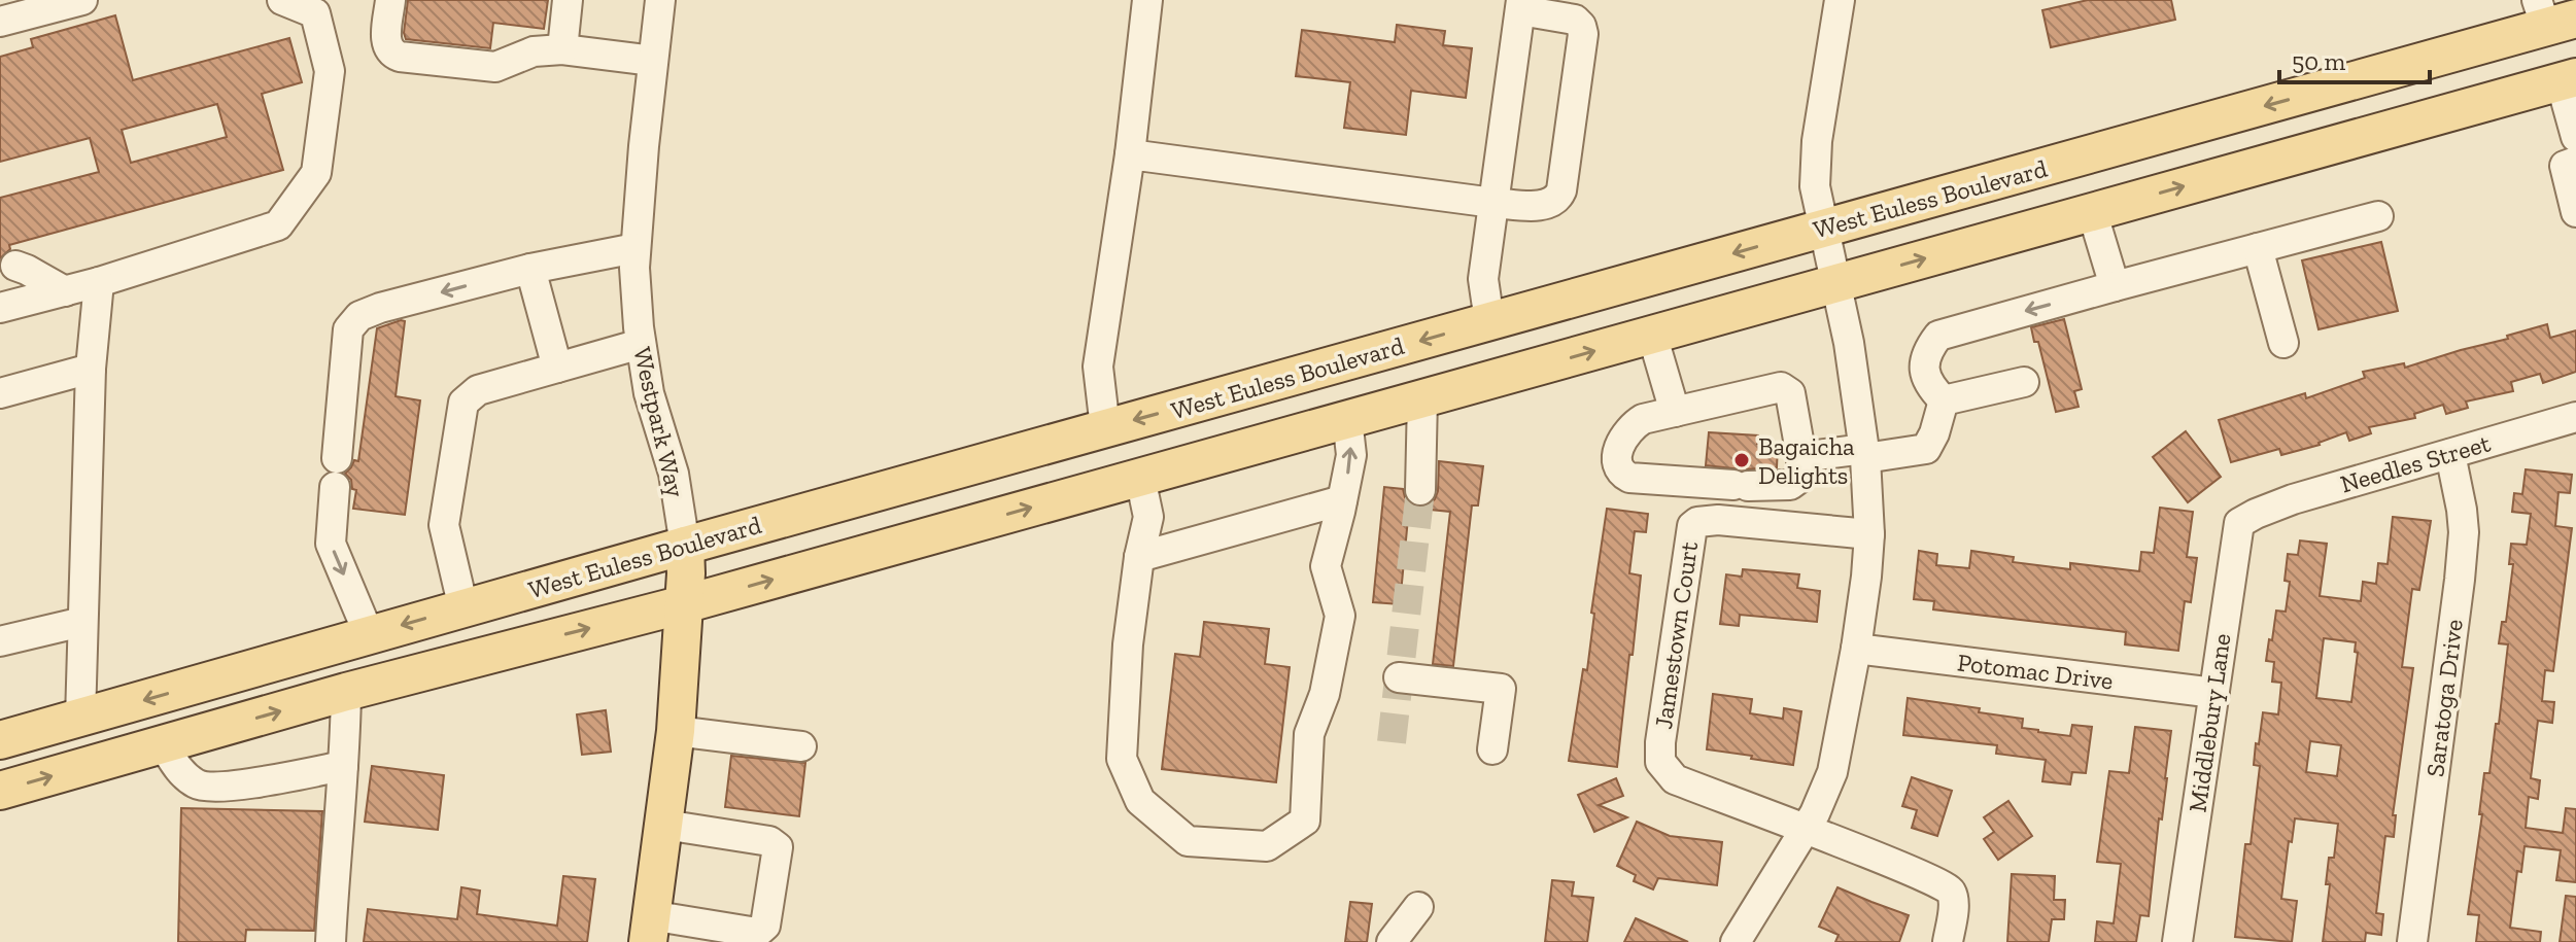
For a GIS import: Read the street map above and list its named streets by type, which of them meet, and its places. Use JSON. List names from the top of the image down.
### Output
{
  "streets": {
    "main road": ["West Euless Boulevard", "Westpark Way"],
    "street": [
      "Needles Street",
      "Jamestown Court",
      "Potomac Drive",
      "Saratoga Drive",
      "Middlebury Lane"
    ]
  },
  "crossings": [
    ["West Euless Boulevard", "Westpark Way"],
    ["Needles Street", "Saratoga Drive"],
    ["Needles Street", "Middlebury Lane"],
    ["Potomac Drive", "Middlebury Lane"]
  ],
  "places": ["Bagaicha Delights"],
  "scale_bar": "50 m"
}
